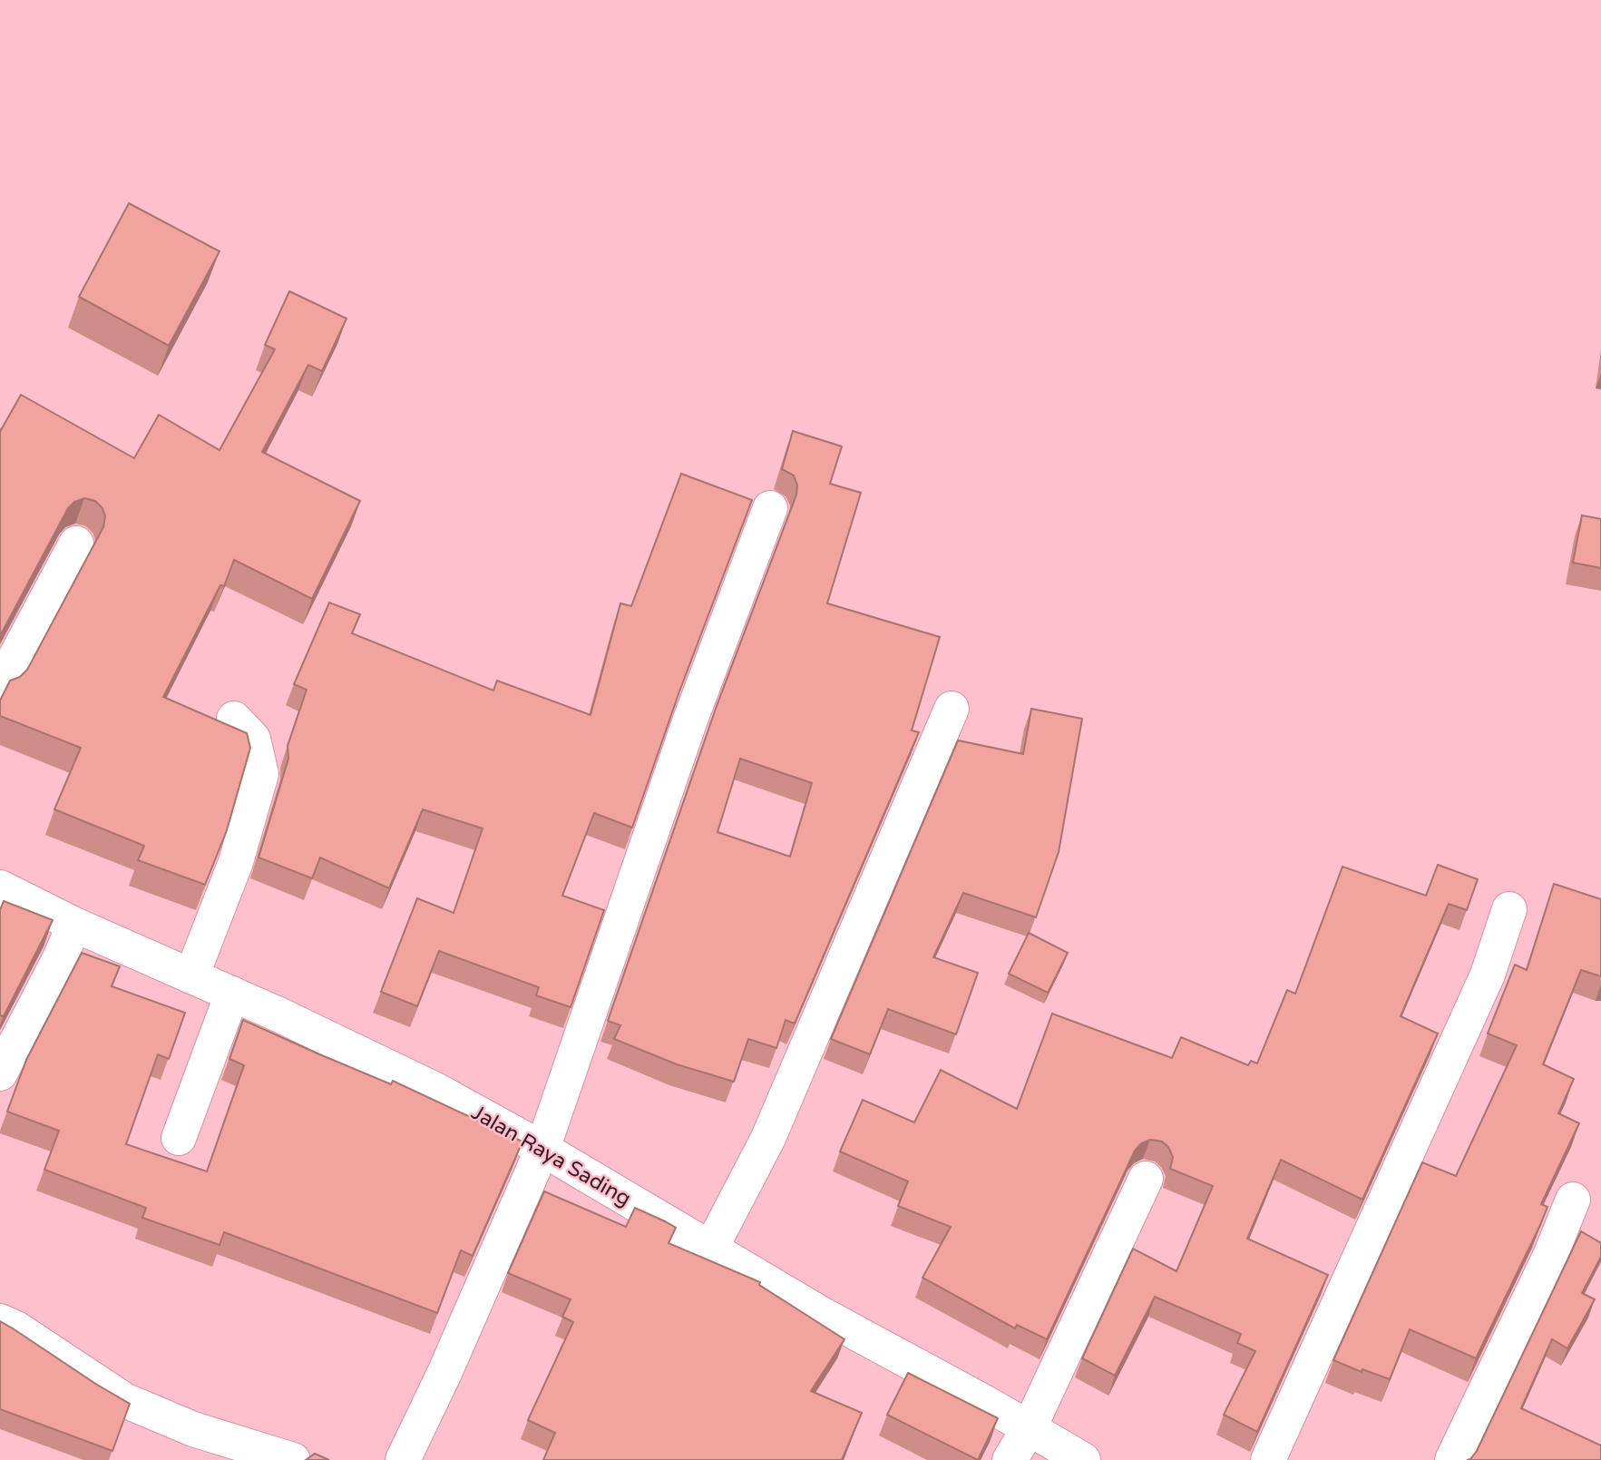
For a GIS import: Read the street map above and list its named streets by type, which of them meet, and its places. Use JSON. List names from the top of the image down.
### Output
{
  "streets": {
    "street": ["Jalan Raya Sading"]
  }
}
